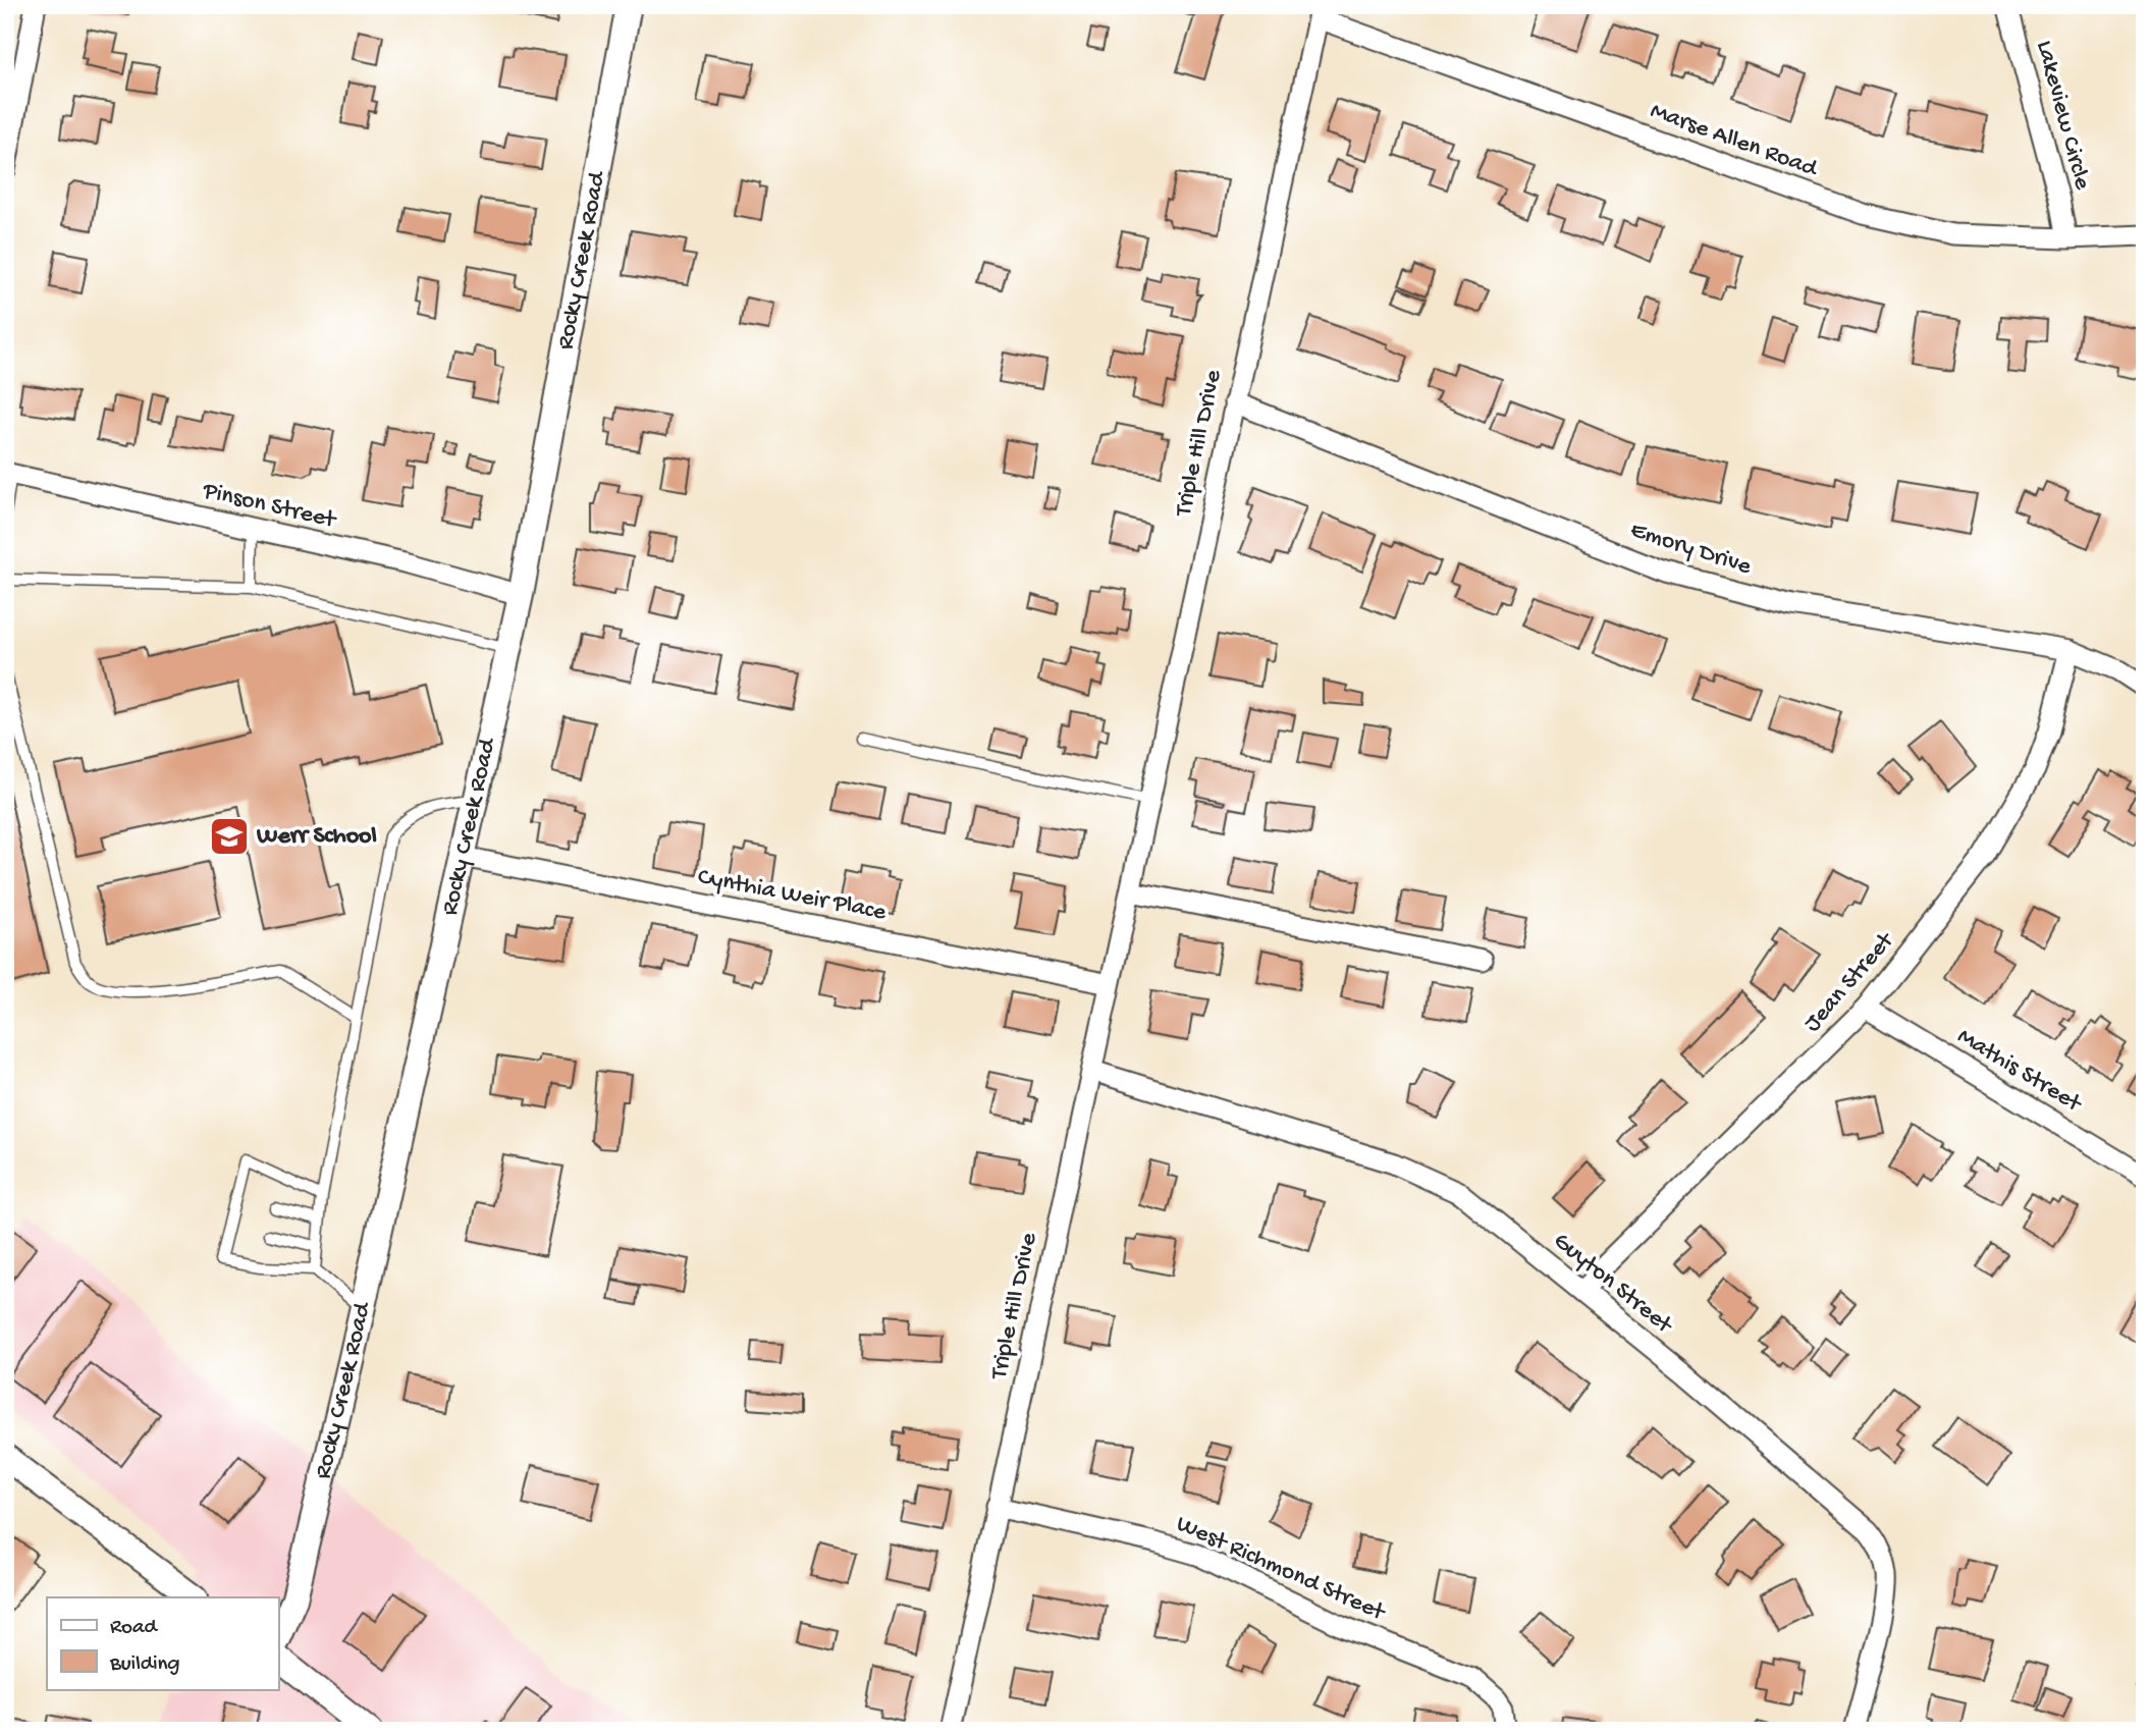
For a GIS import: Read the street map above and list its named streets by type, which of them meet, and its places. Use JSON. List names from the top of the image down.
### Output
{
  "streets": {
    "street": [
      "Lakeview Circle",
      "Marse Allen Road",
      "Rocky Creek Road",
      "Triple Hill Drive",
      "Pinson Street",
      "Emory Drive",
      "Cynthia Weir Place",
      "Jean Street",
      "Mathis Street",
      "Guyton Street",
      "West Richmond Street"
    ]
  },
  "crossings": [
    ["Lakeview Circle", "Marse Allen Road"],
    ["Marse Allen Road", "Triple Hill Drive"],
    ["Rocky Creek Road", "Pinson Street"],
    ["Rocky Creek Road", "Cynthia Weir Place"],
    ["Triple Hill Drive", "Emory Drive"],
    ["Triple Hill Drive", "Cynthia Weir Place"],
    ["Triple Hill Drive", "Guyton Street"],
    ["Triple Hill Drive", "West Richmond Street"],
    ["Emory Drive", "Jean Street"],
    ["Jean Street", "Mathis Street"],
    ["Jean Street", "Guyton Street"]
  ],
  "places": {
    "school or university": ["Werr School"]
  },
  "legend": ["Road", "Building"]
}
